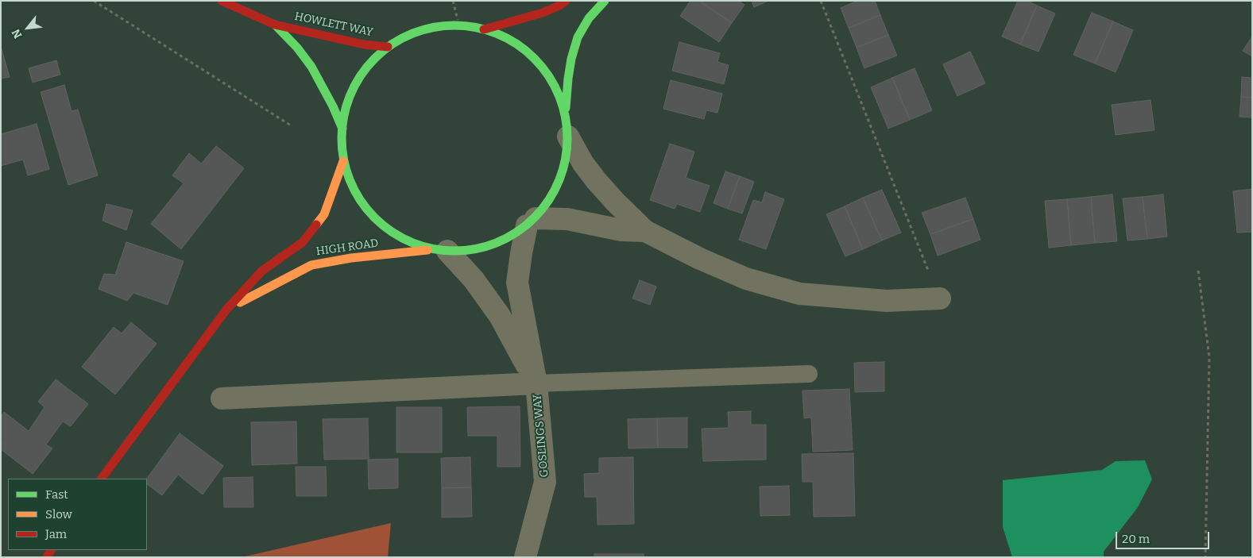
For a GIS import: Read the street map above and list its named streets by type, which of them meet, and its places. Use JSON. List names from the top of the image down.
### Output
{
  "streets": {
    "street": ["HOWLETT WAY", "HIGH ROAD", "GOSLINGS WAY"]
  },
  "crossings": [
    ["HIGH ROAD", "GOSLINGS WAY"]
  ],
  "legend": ["Fast", "Slow", "Jam"],
  "scale_bar": "20 m",
  "north": "bottom left"
}
